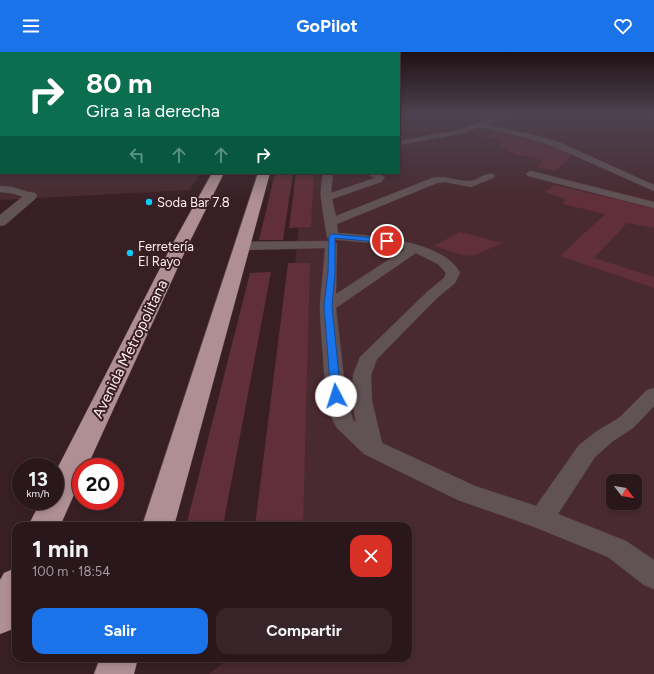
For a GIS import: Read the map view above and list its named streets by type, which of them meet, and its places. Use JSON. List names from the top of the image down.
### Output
{
  "streets": {
    "highway": ["Avenida Metropolitana"]
  },
  "places": ["Soda Bar 7.8", "Ferretería El Rayo"],
  "north": "bottom right",
  "page": {
    "header": "GoPilot",
    "turn": ["80 m", "Gira a la derecha"],
    "speed": "13 km/h",
    "limit": "20",
    "heading": ["1 min", "100 m · 18:54"],
    "buttons": ["Salir", "Compartir"]
  }
}
